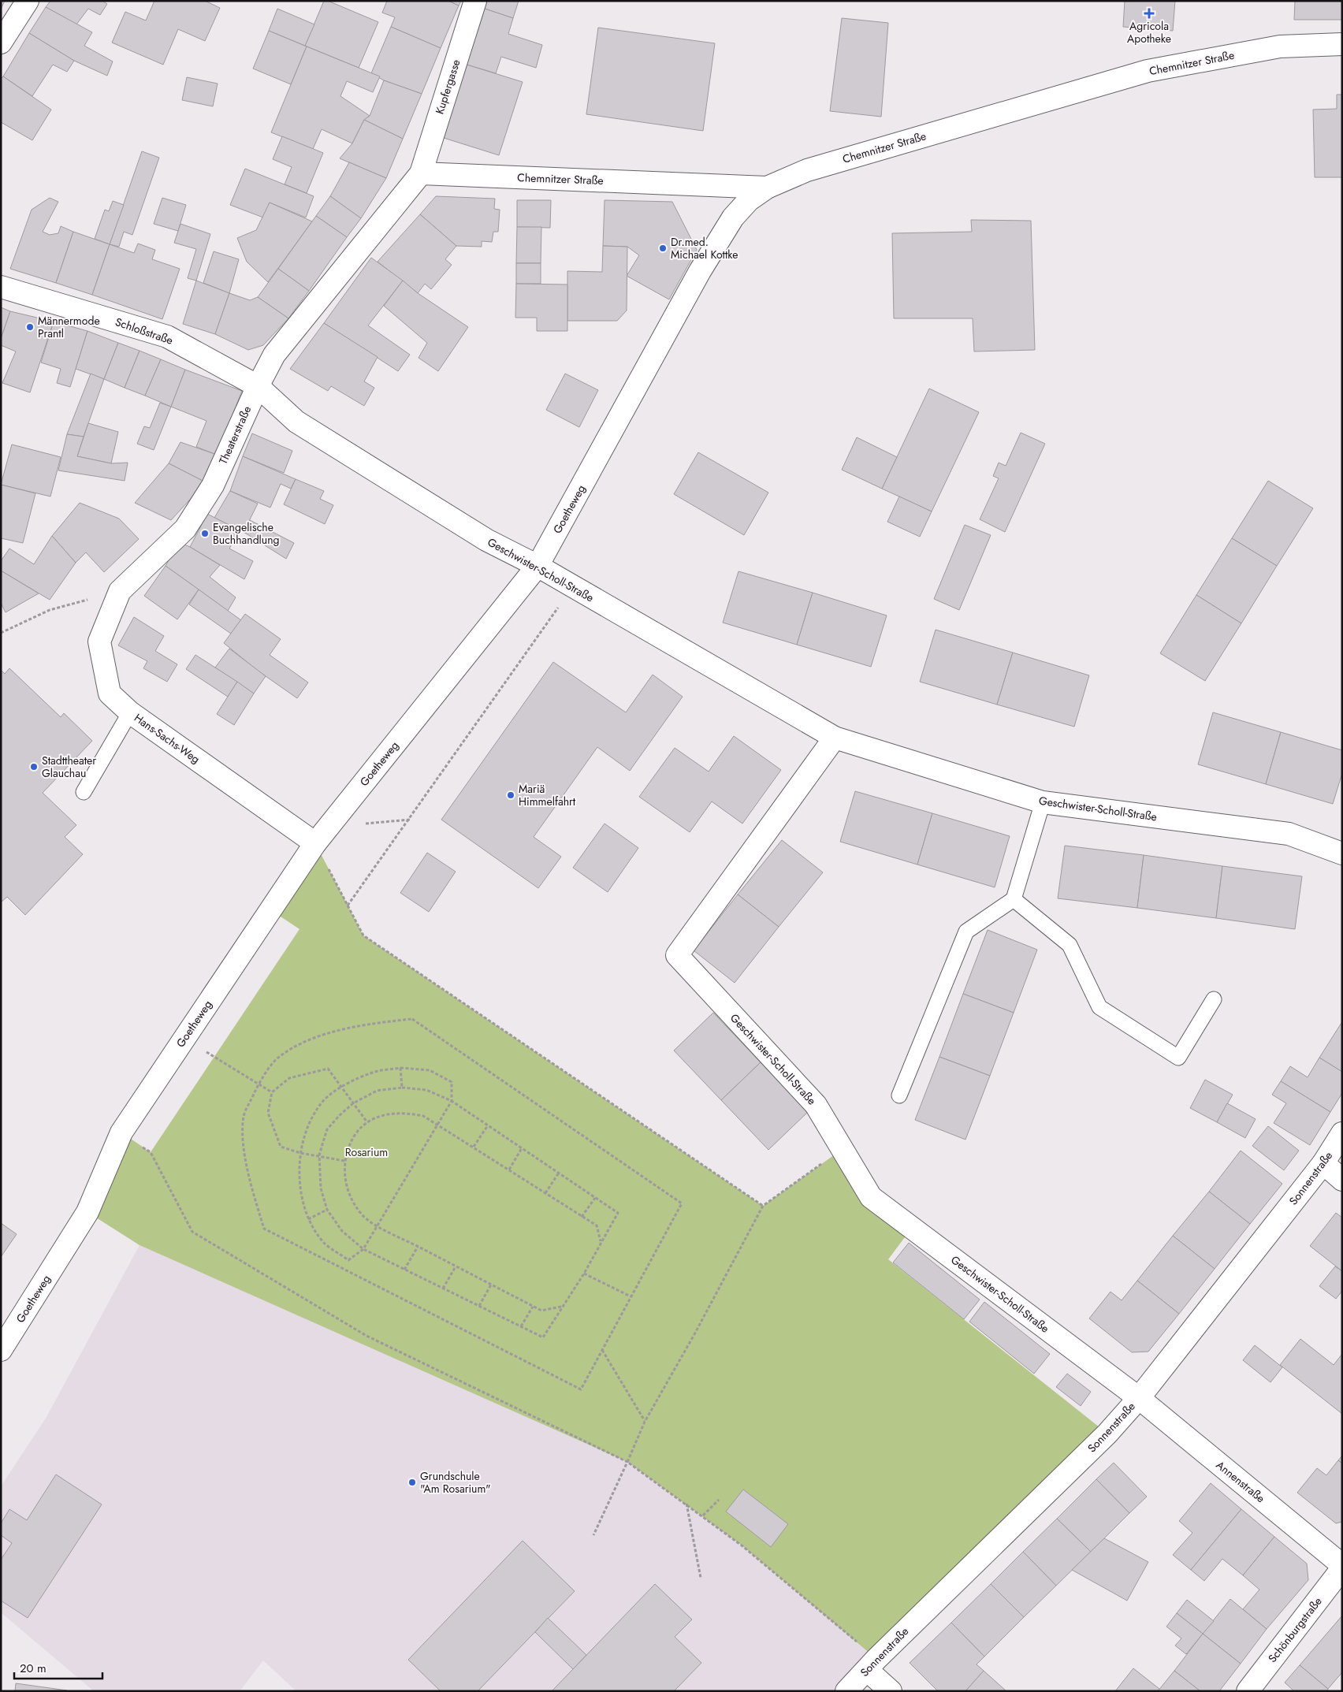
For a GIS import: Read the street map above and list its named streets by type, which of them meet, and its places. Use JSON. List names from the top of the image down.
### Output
{
  "streets": {
    "street": [
      "Chemnitzer Straße",
      "Kupfergasse",
      "Schloßstraße",
      "Theaterstraße",
      "Goetheweg",
      "Geschwister-Scholl-Straße",
      "Hans-Sachs-Weg",
      "Sonnenstraße",
      "Annenstraße",
      "Schönburgstraße"
    ]
  },
  "crossings": [
    ["Chemnitzer Straße", "Kupfergasse"],
    ["Chemnitzer Straße", "Theaterstraße"],
    ["Chemnitzer Straße", "Goetheweg"],
    ["Kupfergasse", "Theaterstraße"],
    ["Schloßstraße", "Theaterstraße"],
    ["Schloßstraße", "Geschwister-Scholl-Straße"],
    ["Theaterstraße", "Geschwister-Scholl-Straße"],
    ["Theaterstraße", "Hans-Sachs-Weg"],
    ["Goetheweg", "Geschwister-Scholl-Straße"],
    ["Goetheweg", "Hans-Sachs-Weg"],
    ["Geschwister-Scholl-Straße", "Sonnenstraße"],
    ["Geschwister-Scholl-Straße", "Annenstraße"],
    ["Sonnenstraße", "Annenstraße"]
  ],
  "parks": ["Rosarium"],
  "places": {
    "health": ["Agricola Apotheke"],
    "other": [
      "Dr.med. Michael Kottke",
      "Männermode Prantl",
      "Evangelische Buchhandlung",
      "Stadttheater Glauchau",
      "Mariä Himmelfahrt",
      "Grundschule \"Am Rosarium\""
    ]
  },
  "scale_bar": "20 m"
}
